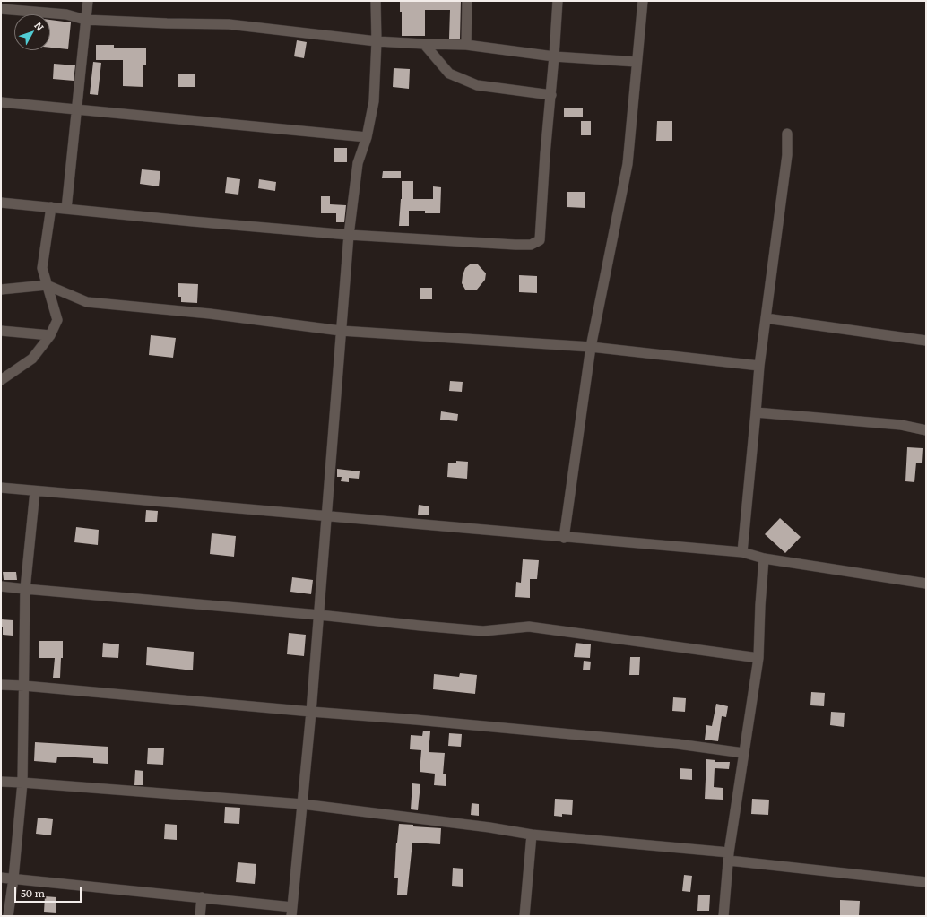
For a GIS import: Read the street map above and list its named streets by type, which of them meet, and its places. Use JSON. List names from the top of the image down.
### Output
{
  "scale_bar": "50 m",
  "north": "top right"
}
